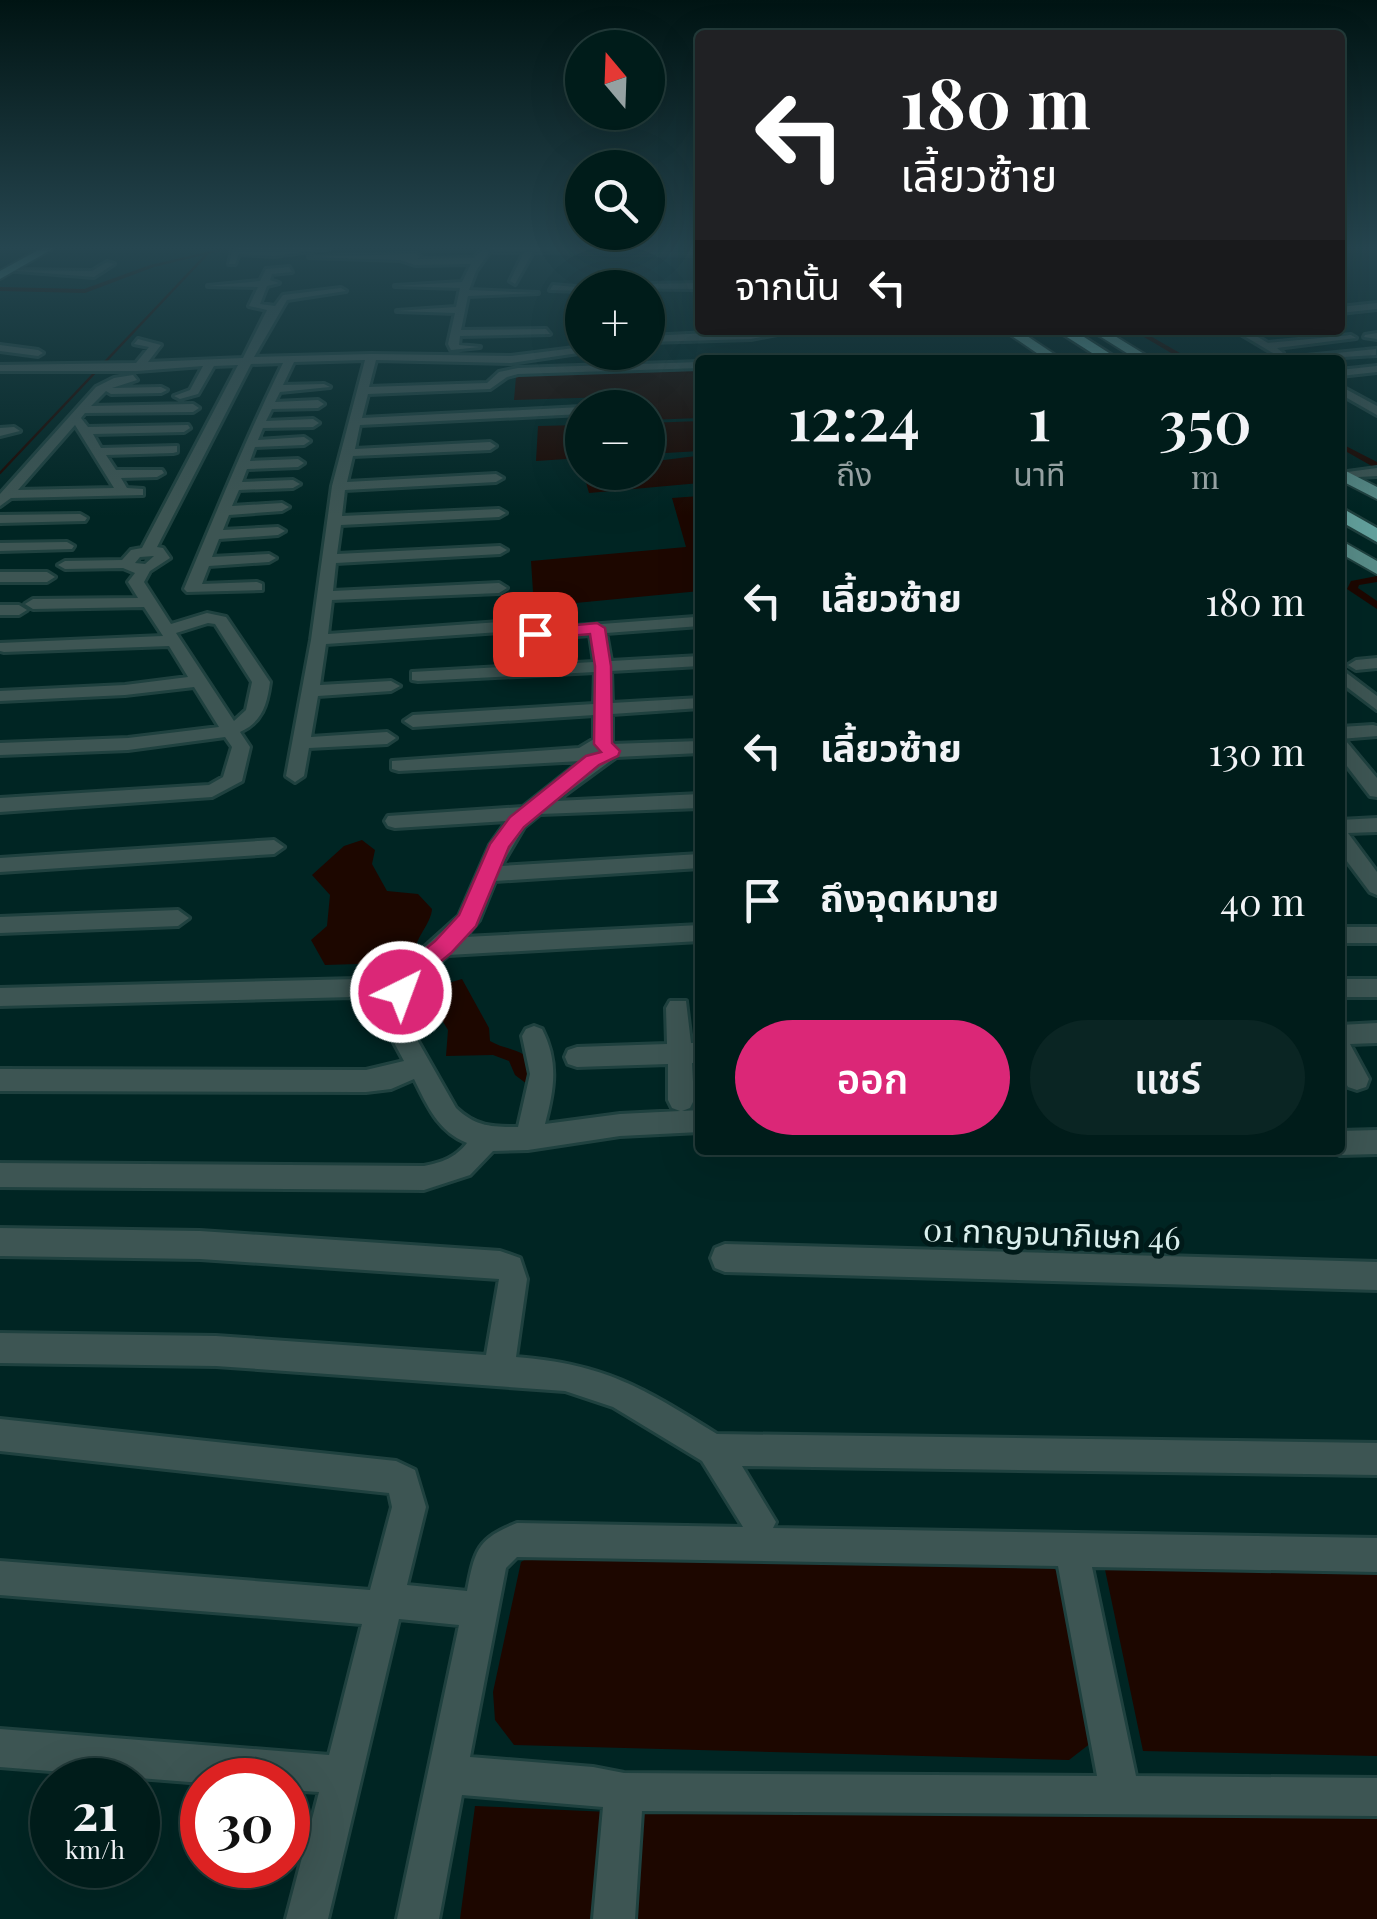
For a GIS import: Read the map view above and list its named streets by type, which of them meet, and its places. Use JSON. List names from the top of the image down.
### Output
{
  "streets": {
    "street": ["01 กาญจนาภิเษก 46"]
  },
  "north": "top",
  "page": {
    "map_buttons": ["+", "−"],
    "turn": ["180 m", "เลี้ยวซ้าย"],
    "then": "จากนั้น",
    "eta": [
      "12:24",
      "ถึง",
      "1",
      "นาที",
      "350",
      "m"
    ],
    "list": [
      {
        "name": "เลี้ยวซ้าย",
        "value": "180 m"
      },
      {
        "name": "เลี้ยวซ้าย",
        "value": "130 m"
      },
      {
        "name": "ถึงจุดหมาย",
        "value": "40 m"
      }
    ],
    "buttons": ["ออก", "แชร์"],
    "speed": "21 km/h",
    "limit": "30"
  }
}
